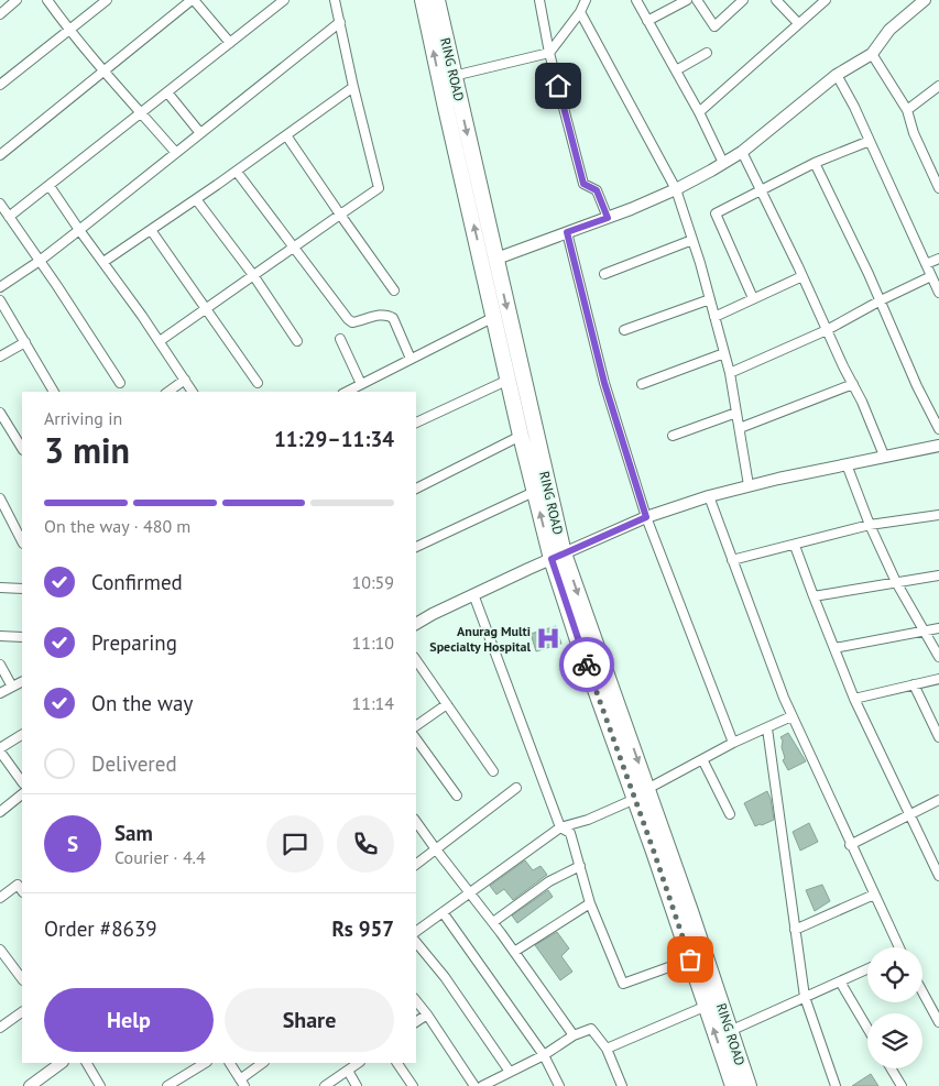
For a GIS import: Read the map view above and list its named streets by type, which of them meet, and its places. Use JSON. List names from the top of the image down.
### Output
{
  "streets": {
    "highway": ["RING ROAD"]
  },
  "places": {
    "hospital": ["Anurag Multi Specialty Hospital"]
  },
  "page": {
    "heading": ["3 min", "Arriving in", "11:29–11:34"],
    "panel": [
      "Sam",
      "Courier · 4.4",
      "Order #8639",
      "Rs 957"
    ],
    "bar": "On the way · 480 m",
    "list": [
      ["Confirmed", "10:59"],
      ["Preparing", "11:10"],
      ["On the way", "11:14"],
      "Delivered"
    ],
    "round": "S",
    "buttons": ["Help", "Share"]
  }
}
